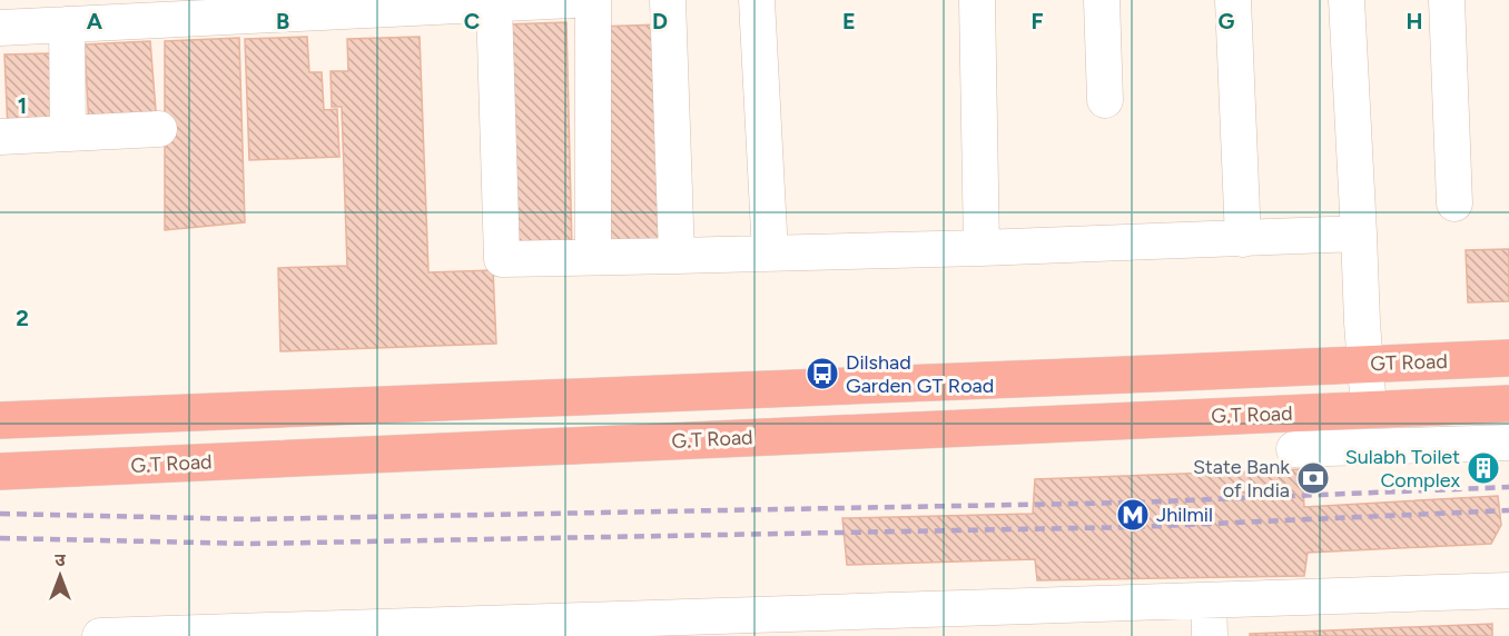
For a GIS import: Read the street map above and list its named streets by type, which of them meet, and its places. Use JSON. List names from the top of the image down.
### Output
{
  "streets": {
    "highway": ["GT Road", "G.T Road"]
  },
  "places": {
    "bus stop": ["Dilshad Garden GT Road"],
    "building": ["Sulabh Toilet Complex"],
    "bank": ["State Bank of India"],
    "metro station": ["Jhilmil"]
  },
  "north": "top",
  "grid": {
    "columns": [
      "A",
      "B",
      "C",
      "D",
      "E",
      "F",
      "G",
      "H"
    ],
    "rows": ["1", "2"]
  }
}
